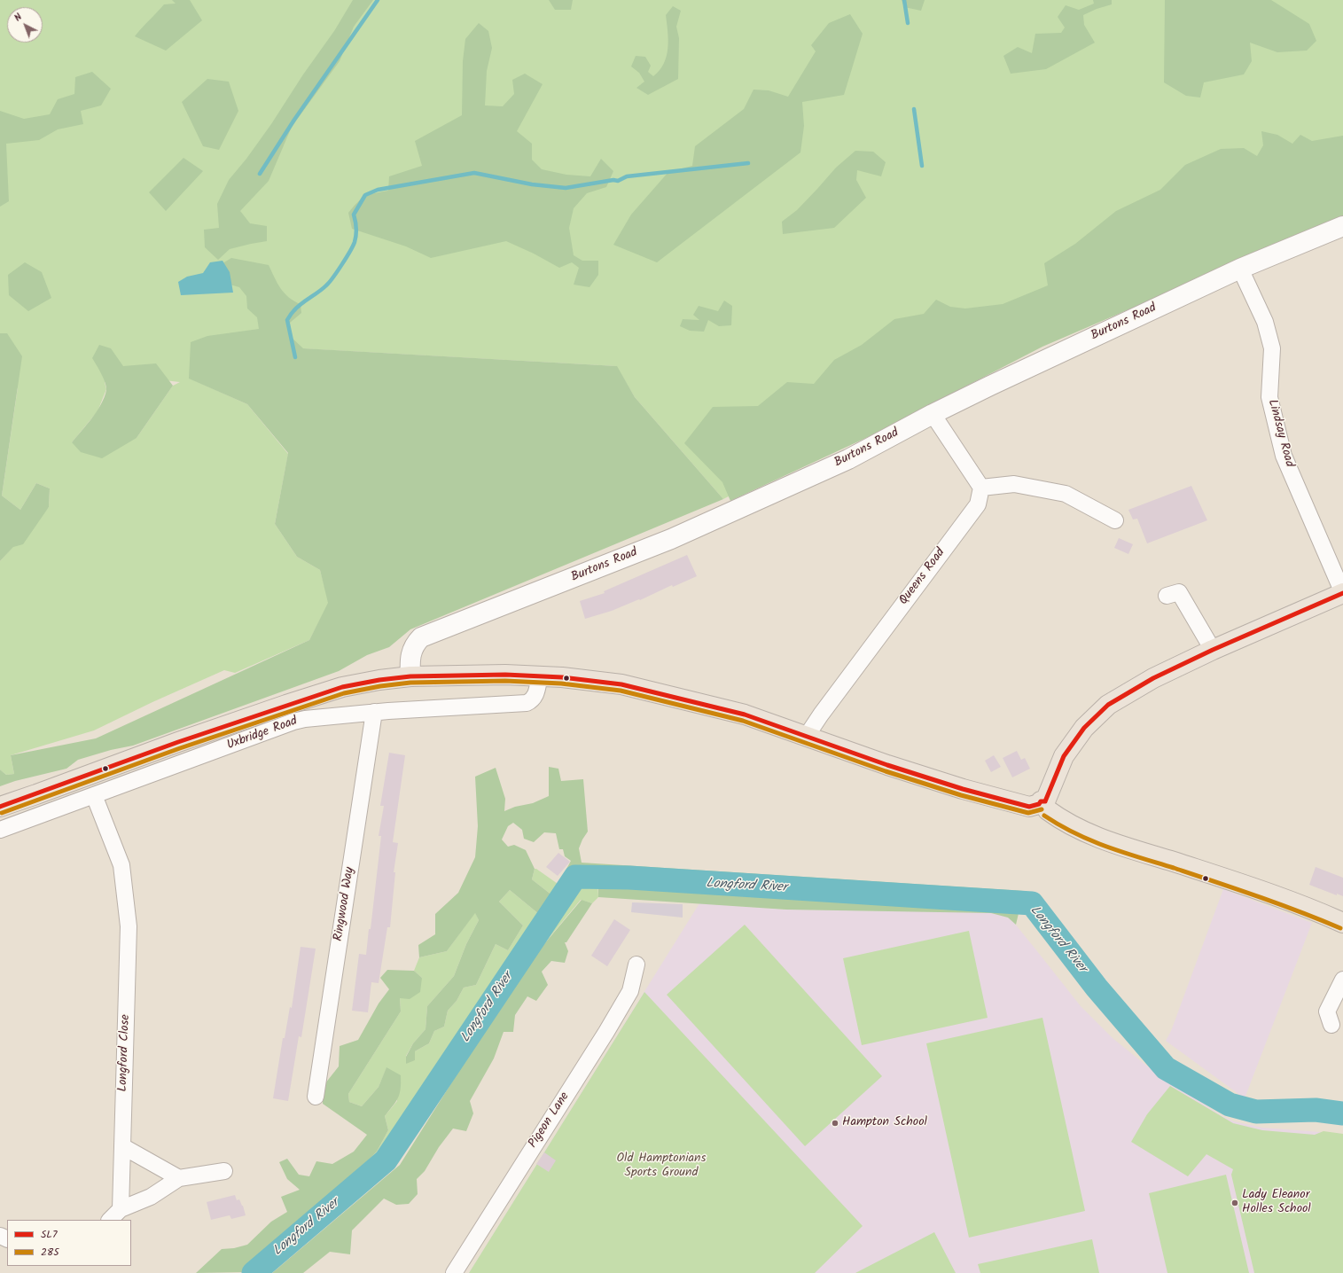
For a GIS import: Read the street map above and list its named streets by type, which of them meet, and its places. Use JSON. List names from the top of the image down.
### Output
{
  "streets": {
    "main road": ["Uxbridge Road"],
    "street": [
      "Burtons Road",
      "Lindsay Road",
      "Queens Road",
      "Ringwood Way",
      "Longford Close",
      "Pigeon Lane"
    ]
  },
  "crossings": [
    ["Burtons Road", "Lindsay Road"],
    ["Burtons Road", "Uxbridge Road"],
    ["Queens Road", "Uxbridge Road"],
    ["Uxbridge Road", "Ringwood Way"],
    ["Uxbridge Road", "Longford Close"]
  ],
  "water": ["Longford River"],
  "parks": ["Old Hamptonians Sports Ground"],
  "places": ["Hampton School", "Lady Eleanor Holles School"],
  "lines": ["transit line SL7", "transit line 285"],
  "legend": ["SL7", "285"],
  "north": "top left"
}
